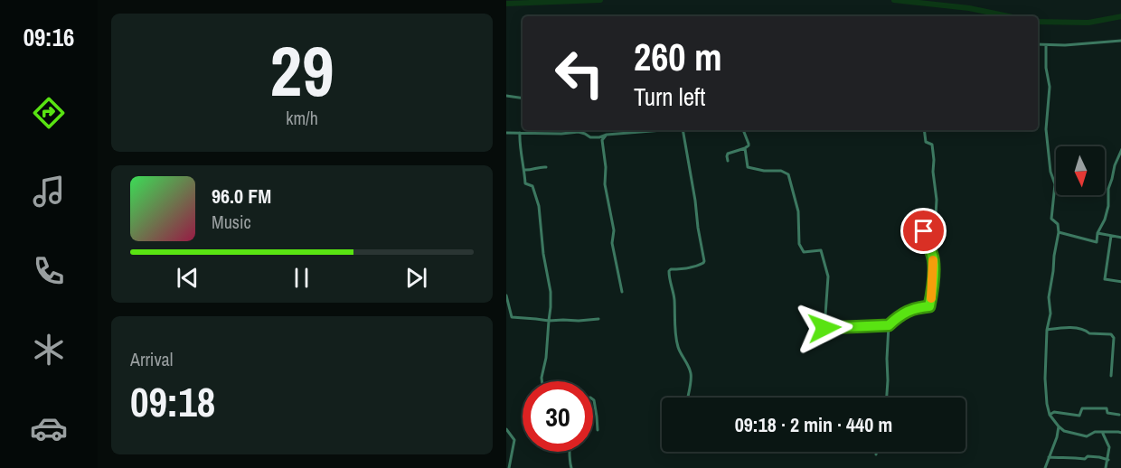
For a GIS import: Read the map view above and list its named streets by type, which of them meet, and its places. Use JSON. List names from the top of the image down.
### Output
{
  "north": "bottom",
  "page": {
    "tabs": "09:16",
    "tile": [
      ["29", "km/h"],
      ["Arrival", "09:18"]
    ],
    "turn": ["260 m", "Turn left"],
    "song": ["96.0 FM", "Music"],
    "limit": "30",
    "trip": "09:18 · 2 min · 440 m"
  }
}
